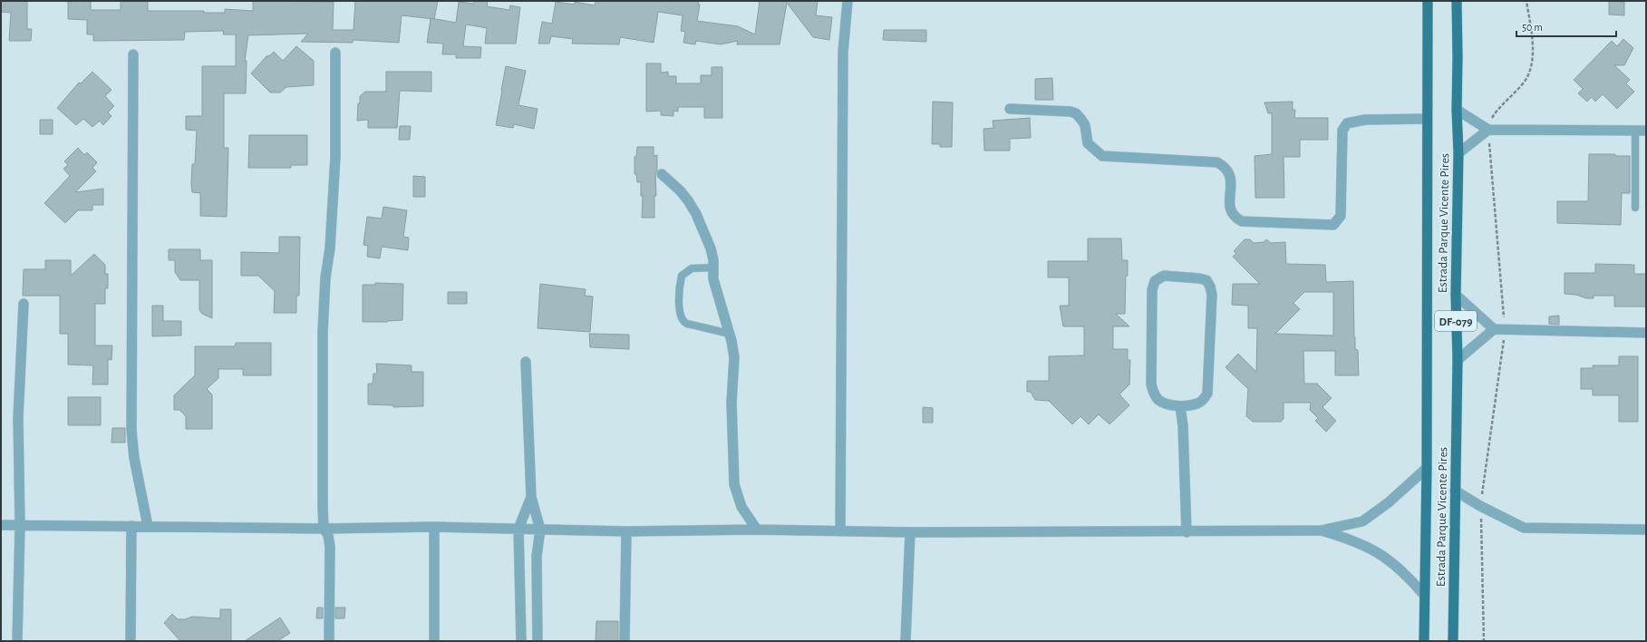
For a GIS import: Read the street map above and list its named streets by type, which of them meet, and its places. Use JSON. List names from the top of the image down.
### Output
{
  "streets": {
    "main road": ["Estrada Parque Vicente Pires", "DF-079"]
  },
  "scale_bar": "50 m"
}
